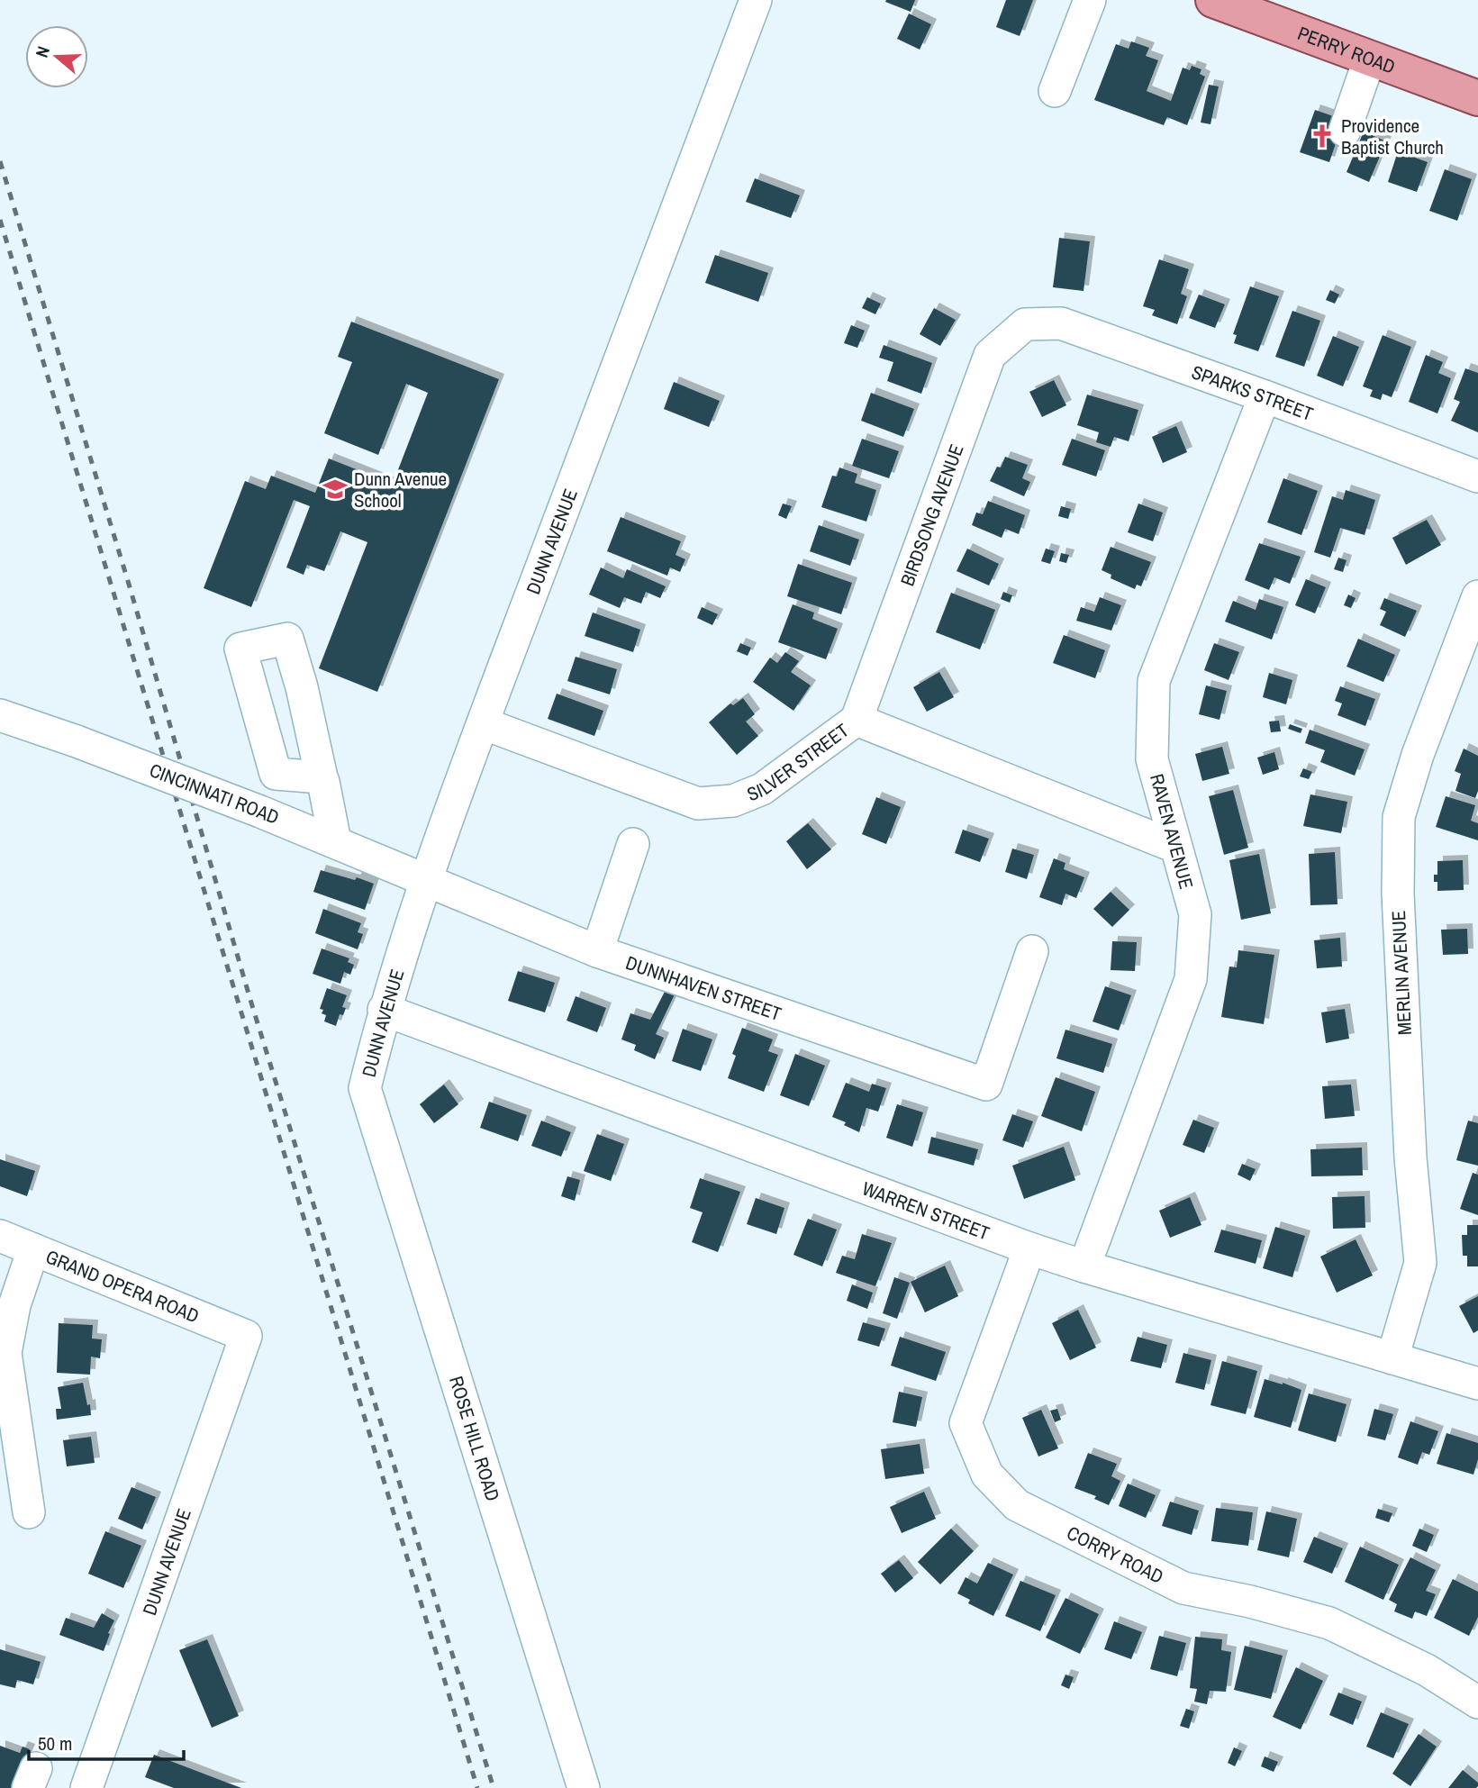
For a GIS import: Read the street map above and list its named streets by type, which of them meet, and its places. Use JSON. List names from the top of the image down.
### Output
{
  "streets": {
    "main road": ["PERRY ROAD"],
    "street": [
      "SPARKS STREET",
      "BIRDSONG AVENUE",
      "DUNN AVENUE",
      "SILVER STREET",
      "CINCINNATI ROAD",
      "RAVEN AVENUE",
      "MERLIN AVENUE",
      "DUNNHAVEN STREET",
      "WARREN STREET",
      "GRAND OPERA ROAD",
      "ROSE HILL ROAD",
      "CORRY ROAD"
    ]
  },
  "crossings": [
    ["SPARKS STREET", "BIRDSONG AVENUE"],
    ["SPARKS STREET", "RAVEN AVENUE"],
    ["BIRDSONG AVENUE", "SILVER STREET"],
    ["DUNN AVENUE", "SILVER STREET"],
    ["DUNN AVENUE", "CINCINNATI ROAD"],
    ["DUNN AVENUE", "DUNNHAVEN STREET"],
    ["DUNN AVENUE", "WARREN STREET"],
    ["DUNN AVENUE", "GRAND OPERA ROAD"],
    ["DUNN AVENUE", "ROSE HILL ROAD"],
    ["SILVER STREET", "RAVEN AVENUE"],
    ["CINCINNATI ROAD", "DUNNHAVEN STREET"],
    ["RAVEN AVENUE", "WARREN STREET"],
    ["MERLIN AVENUE", "WARREN STREET"],
    ["WARREN STREET", "CORRY ROAD"]
  ],
  "places": {
    "church": ["Providence Baptist Church"],
    "school or university": ["Dunn Avenue School"]
  },
  "scale_bar": "50 m",
  "north": "left"
}
